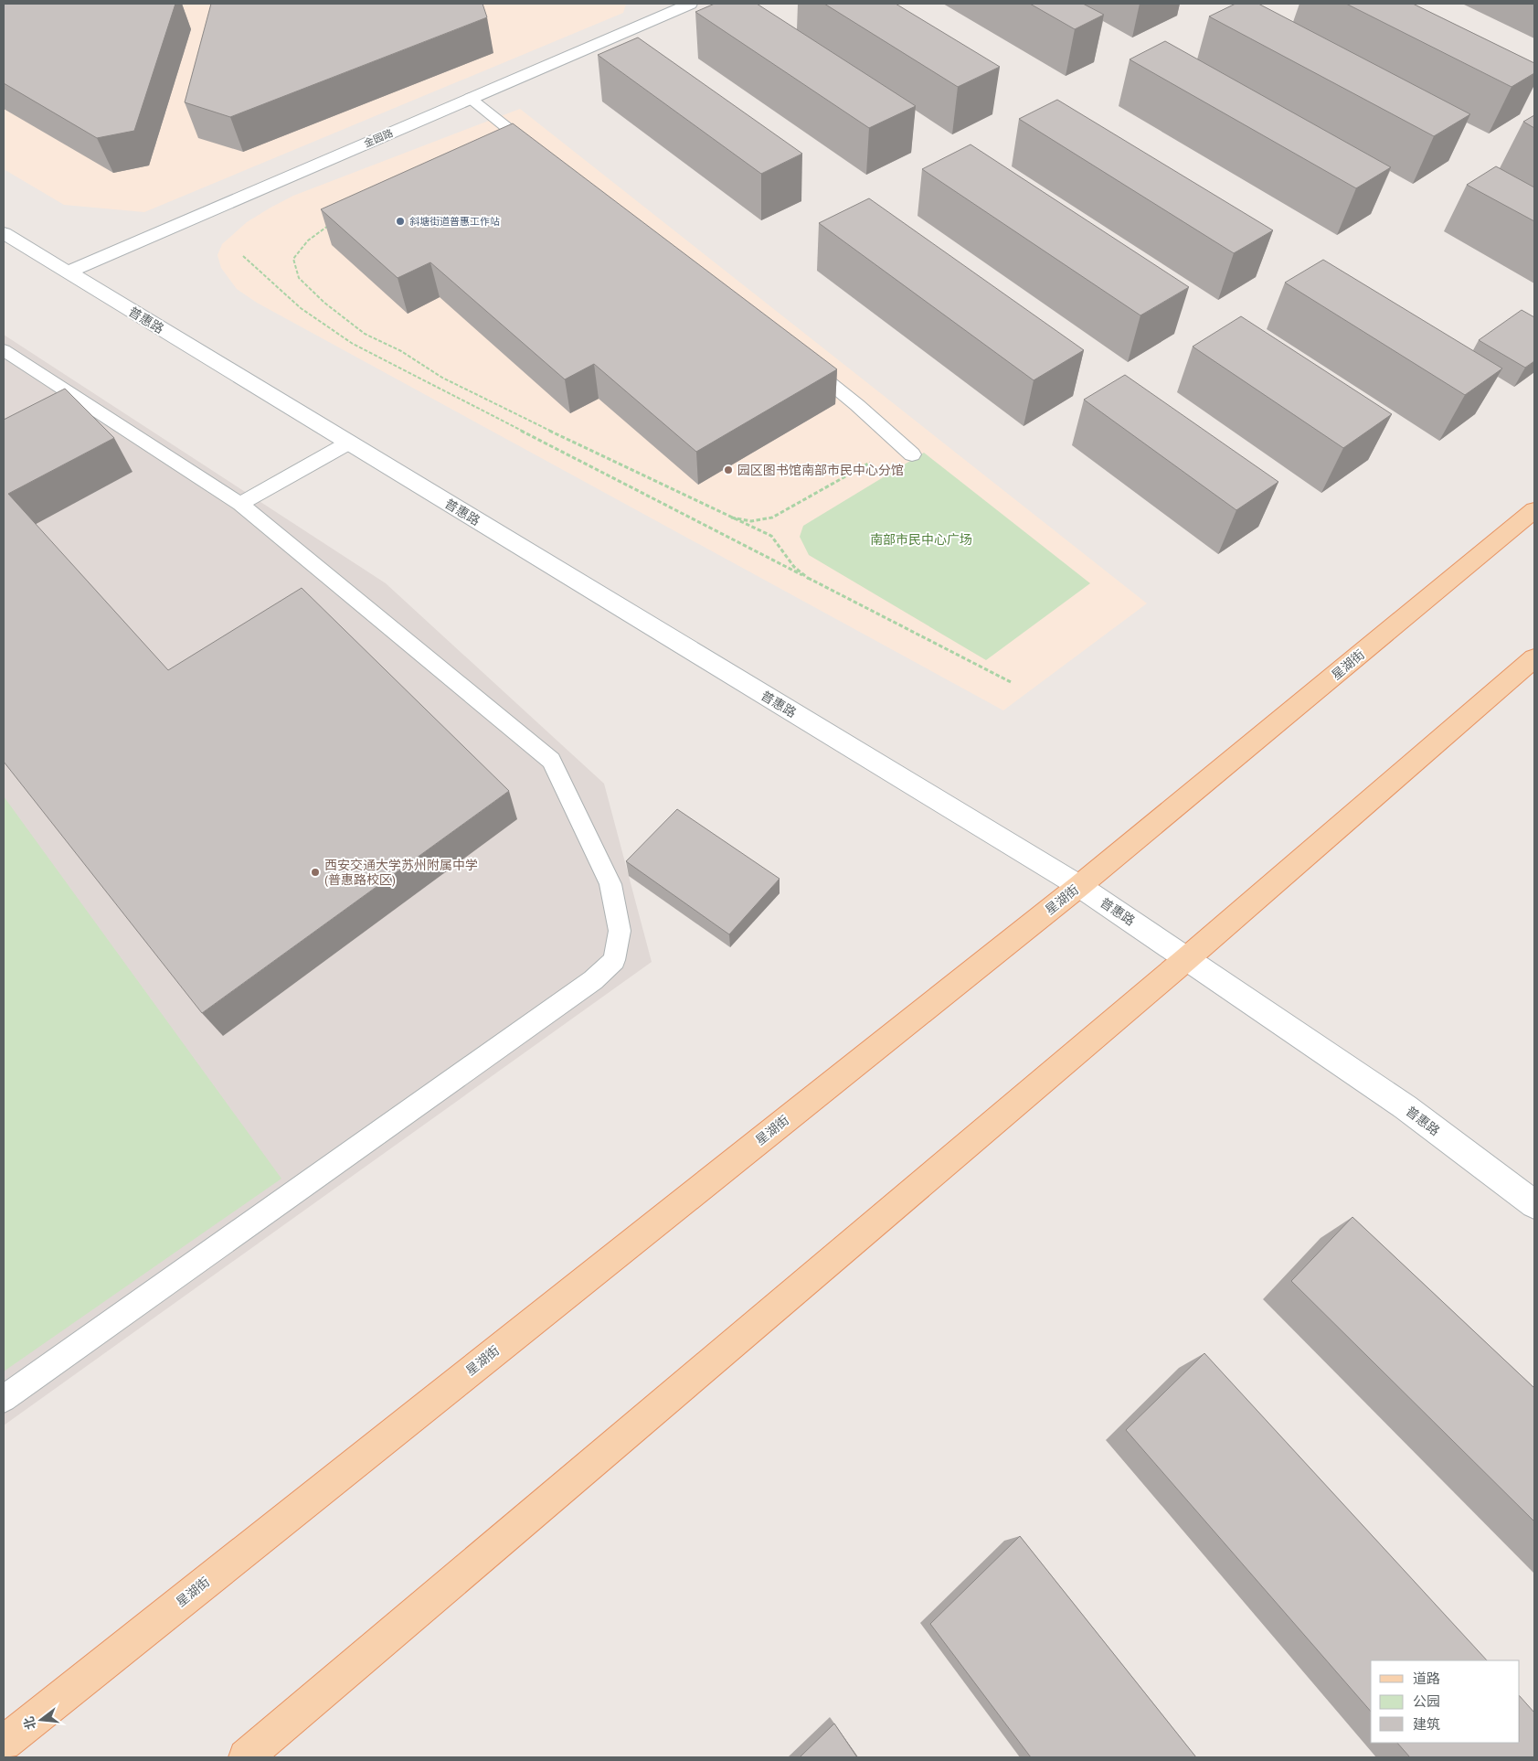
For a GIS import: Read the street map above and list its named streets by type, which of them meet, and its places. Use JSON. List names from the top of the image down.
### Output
{
  "streets": {
    "main road": ["金园路", "普惠路", "星湖街"]
  },
  "crossings": [
    ["金园路", "普惠路"],
    ["普惠路", "星湖街"]
  ],
  "parks": ["南部市民中心广场"],
  "places": ["斜塘街道普惠工作站", "园区图书馆南部市民中心分馆", "西安交通大学苏州附属中学 (普惠路校区)"],
  "legend": ["道路", "公园", "建筑"],
  "north": "left"
}
